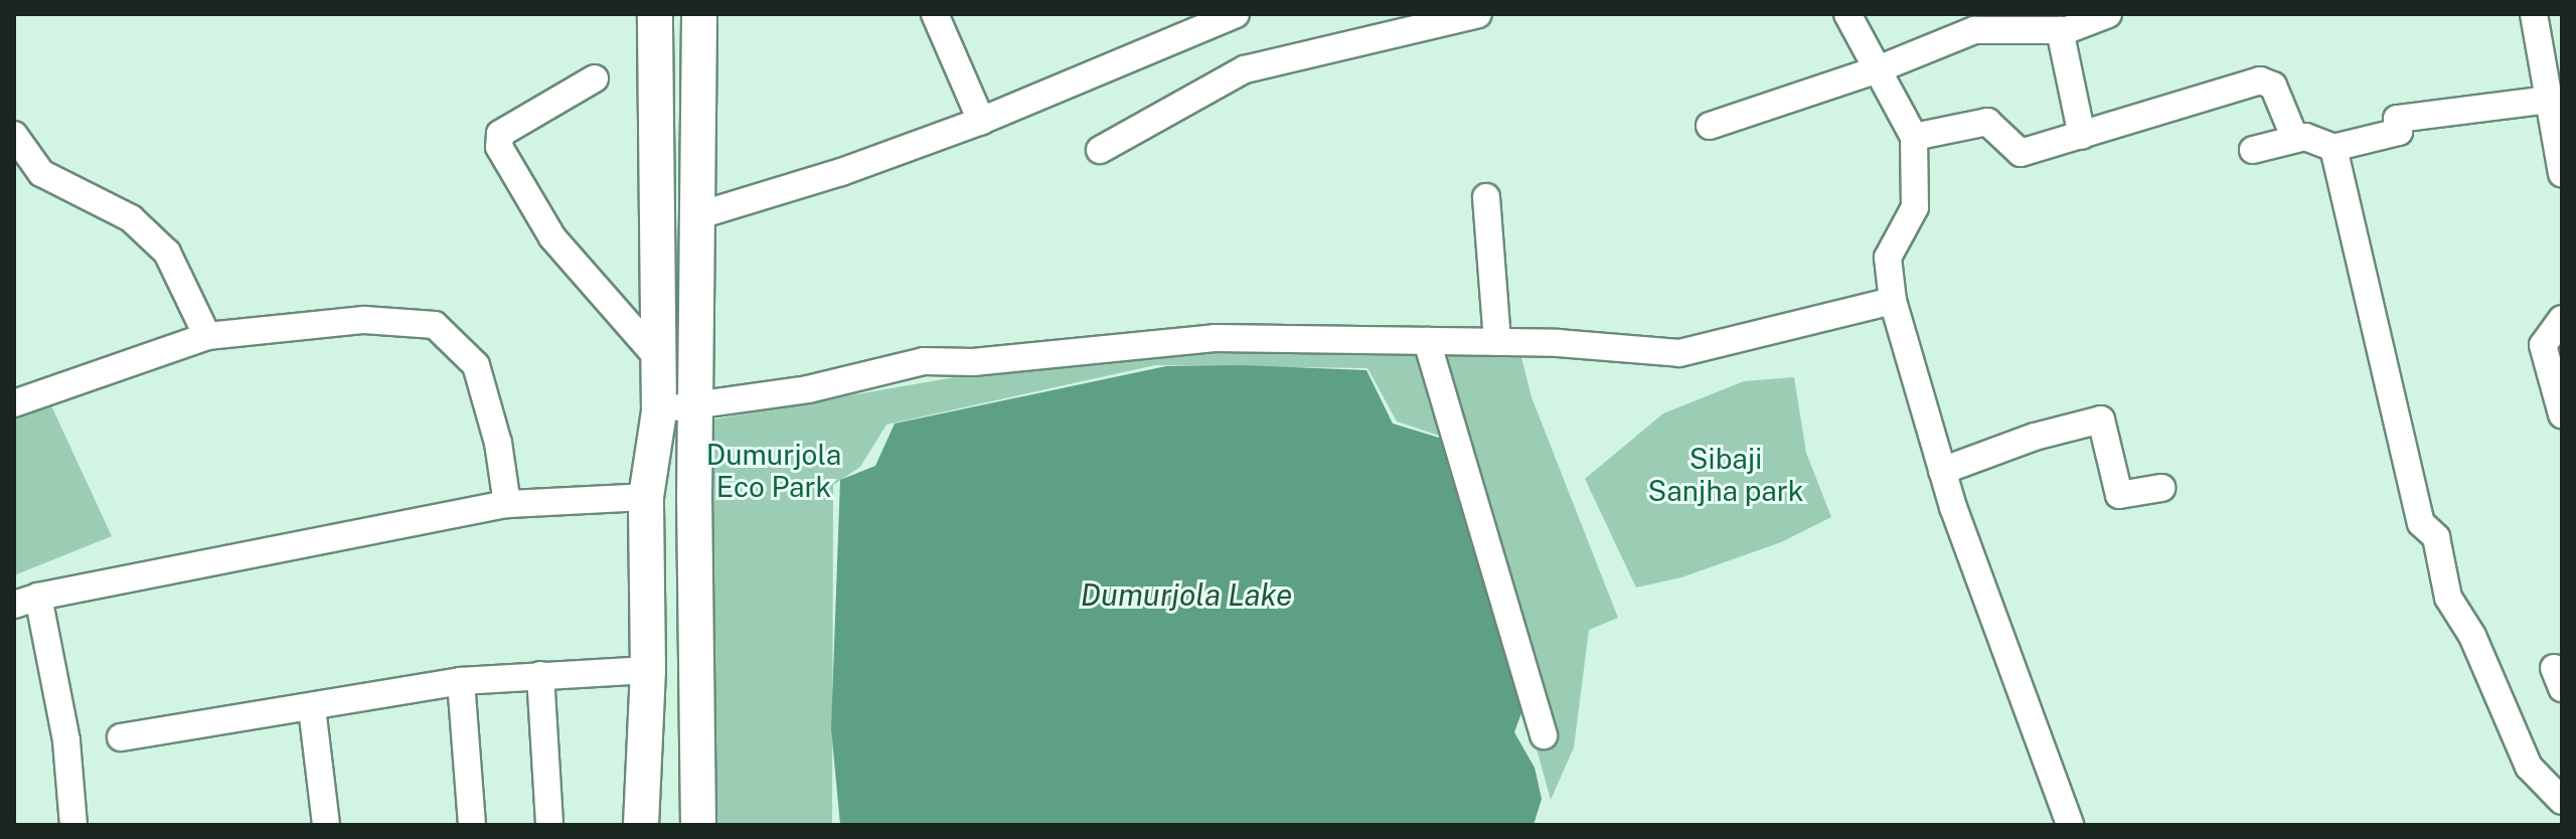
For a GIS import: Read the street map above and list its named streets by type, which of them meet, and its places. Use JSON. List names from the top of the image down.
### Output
{
  "water": ["Dumurjola Lake"],
  "parks": ["Dumurjola Eco Park", "Sibaji Sanjha park"]
}
